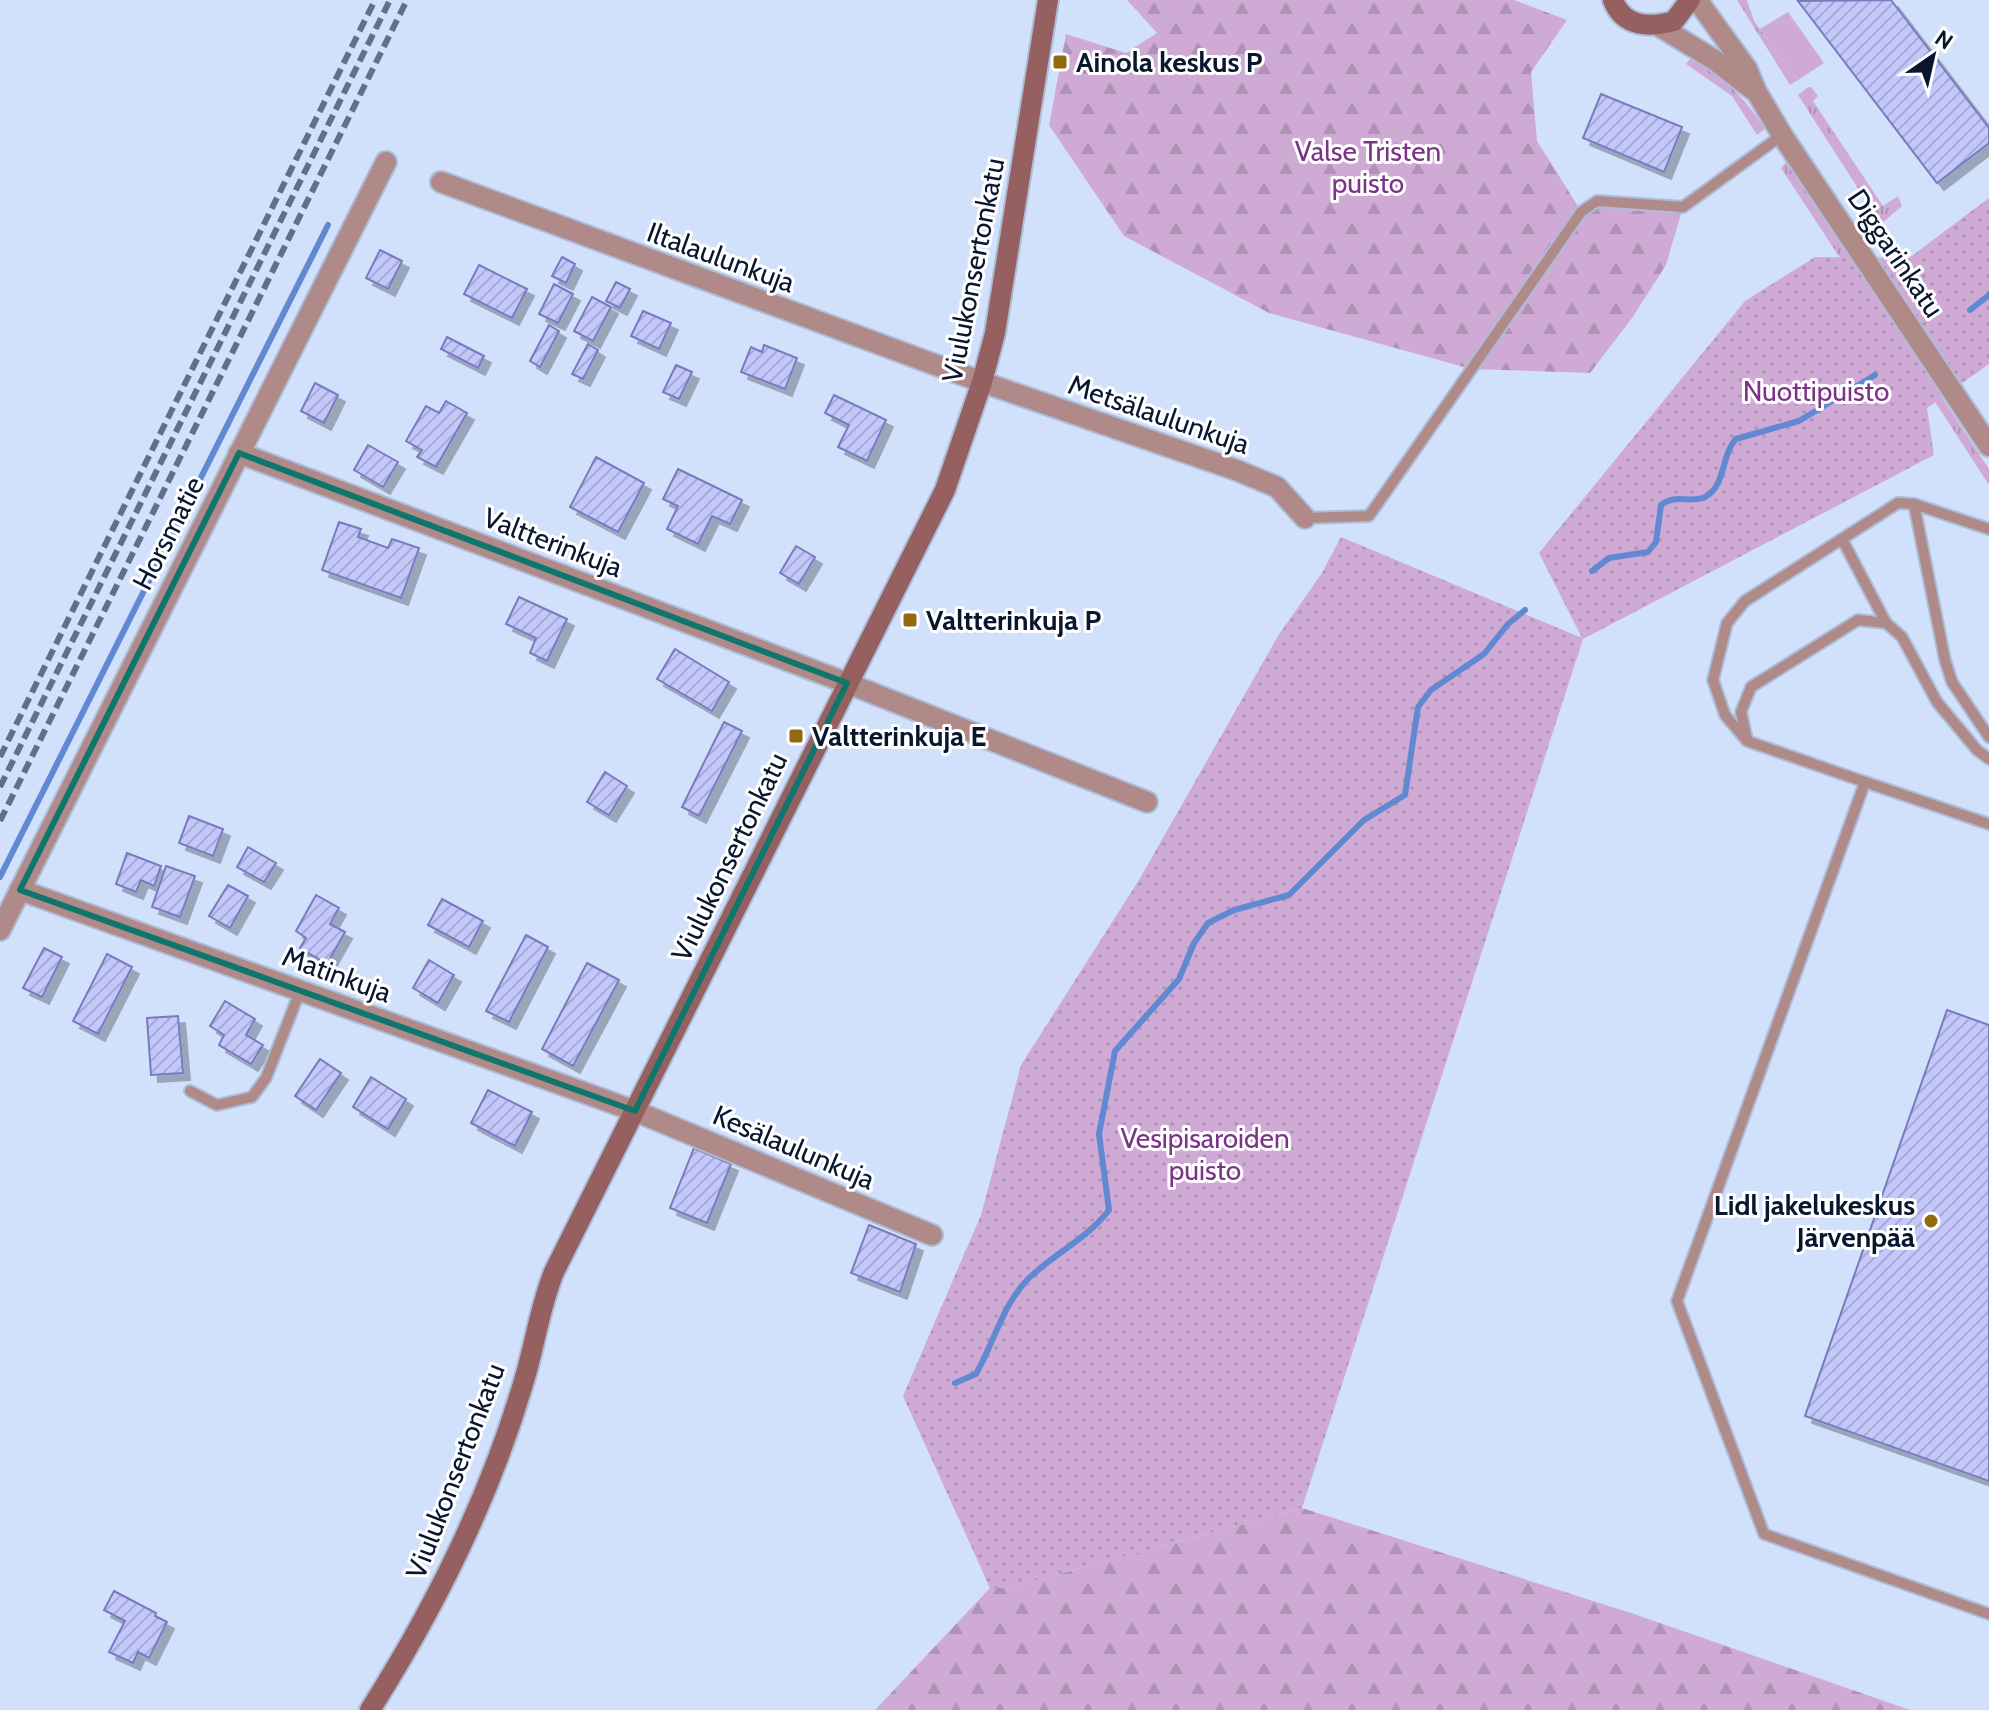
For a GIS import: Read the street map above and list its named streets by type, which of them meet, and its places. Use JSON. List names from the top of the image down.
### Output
{
  "streets": {
    "street": [
      "Diggarinkatu",
      "Iltalaulunkuja",
      "Viulukonsertonkatu",
      "Metsälaulunkuja",
      "Horsmatie",
      "Valtterinkuja",
      "Matinkuja",
      "Kesälaulunkuja"
    ]
  },
  "crossings": [
    ["Iltalaulunkuja", "Viulukonsertonkatu"],
    ["Iltalaulunkuja", "Metsälaulunkuja"],
    ["Viulukonsertonkatu", "Metsälaulunkuja"],
    ["Viulukonsertonkatu", "Valtterinkuja"],
    ["Viulukonsertonkatu", "Matinkuja"],
    ["Viulukonsertonkatu", "Kesälaulunkuja"],
    ["Horsmatie", "Valtterinkuja"],
    ["Horsmatie", "Matinkuja"],
    ["Matinkuja", "Kesälaulunkuja"]
  ],
  "parks": ["Valse Tristen puisto", "Nuottipuisto", "Vesipisaroiden puisto"],
  "places": {
    "transit": ["Ainola keskus P", "Valtterinkuja P", "Valtterinkuja E"],
    "other": ["Lidl jakelukeskus Järvenpää"]
  },
  "north": "top right"
}
